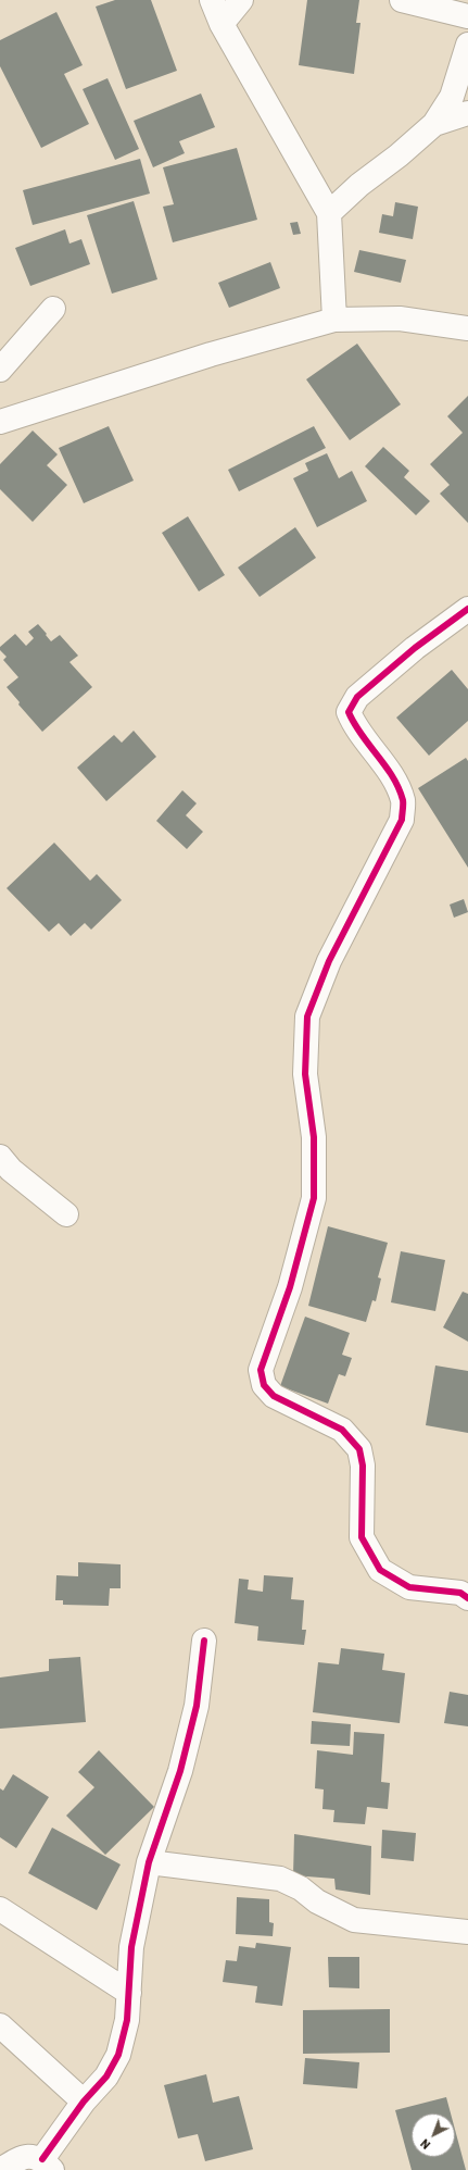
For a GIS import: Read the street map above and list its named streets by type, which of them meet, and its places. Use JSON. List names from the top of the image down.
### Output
{
  "north": "bottom left"
}
